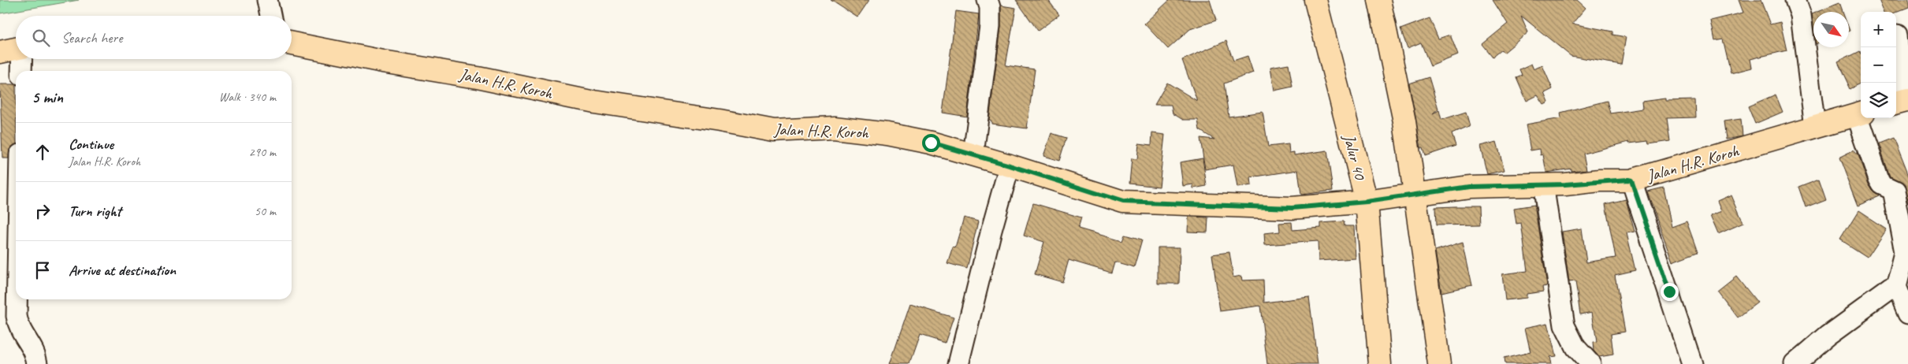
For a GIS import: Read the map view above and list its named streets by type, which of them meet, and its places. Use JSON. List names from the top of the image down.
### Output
{
  "streets": {
    "main road": ["Jalan H.R. Koroh", "Jalur 40"]
  },
  "crossings": [
    ["Jalan H.R. Koroh", "Jalur 40"]
  ],
  "north": "bottom right",
  "page": {
    "map_buttons": ["+", "−"],
    "search": "Search here",
    "heading": ["5 min", "Walk · 340 m"],
    "list": [
      ["Continue", "Jalan H.R. Koroh", "290 m"],
      ["Turn right", "50 m"],
      "Arrive at destination"
    ]
  }
}
